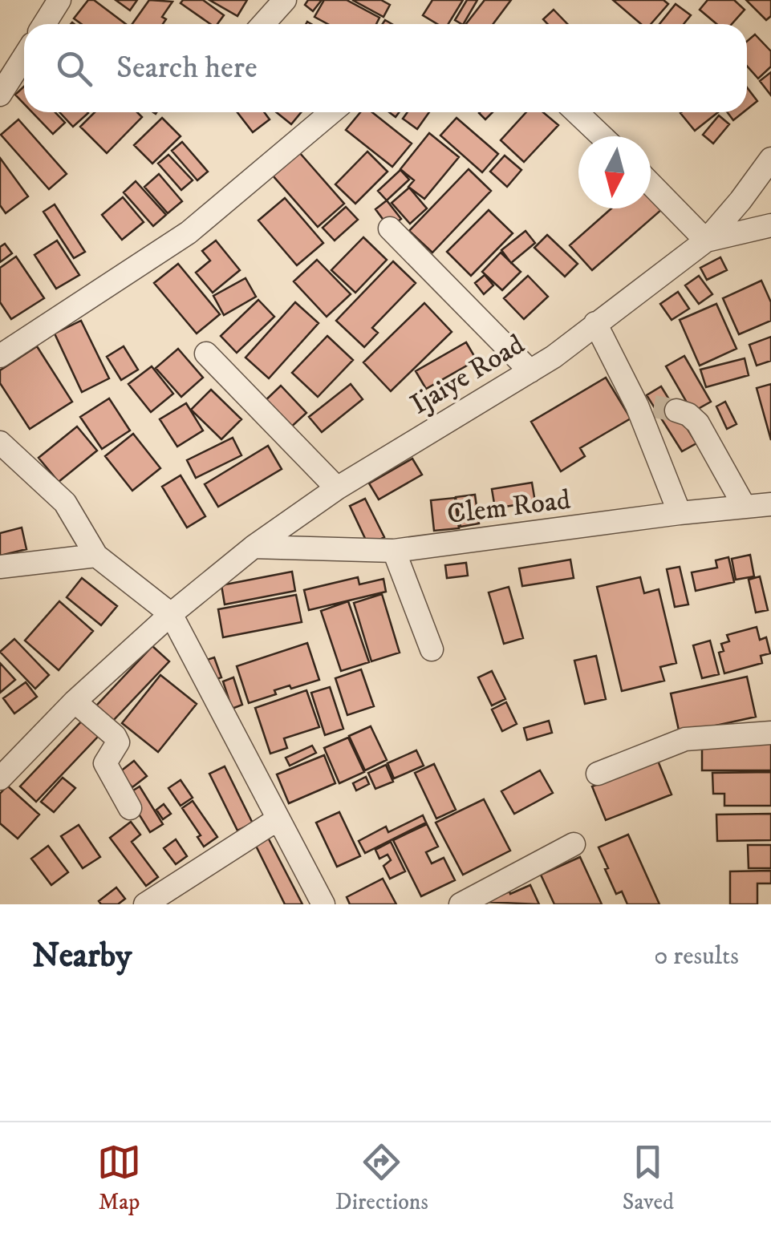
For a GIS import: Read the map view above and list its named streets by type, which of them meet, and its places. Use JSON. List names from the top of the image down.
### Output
{
  "streets": {
    "street": ["Ijaiye Road", "Clem Road"]
  },
  "crossings": [
    ["Ijaiye Road", "Clem Road"]
  ],
  "north": "bottom",
  "page": {
    "search": "Search here",
    "heading": ["Nearby", "0 results"],
    "nav": ["Map", "Directions", "Saved"]
  }
}
